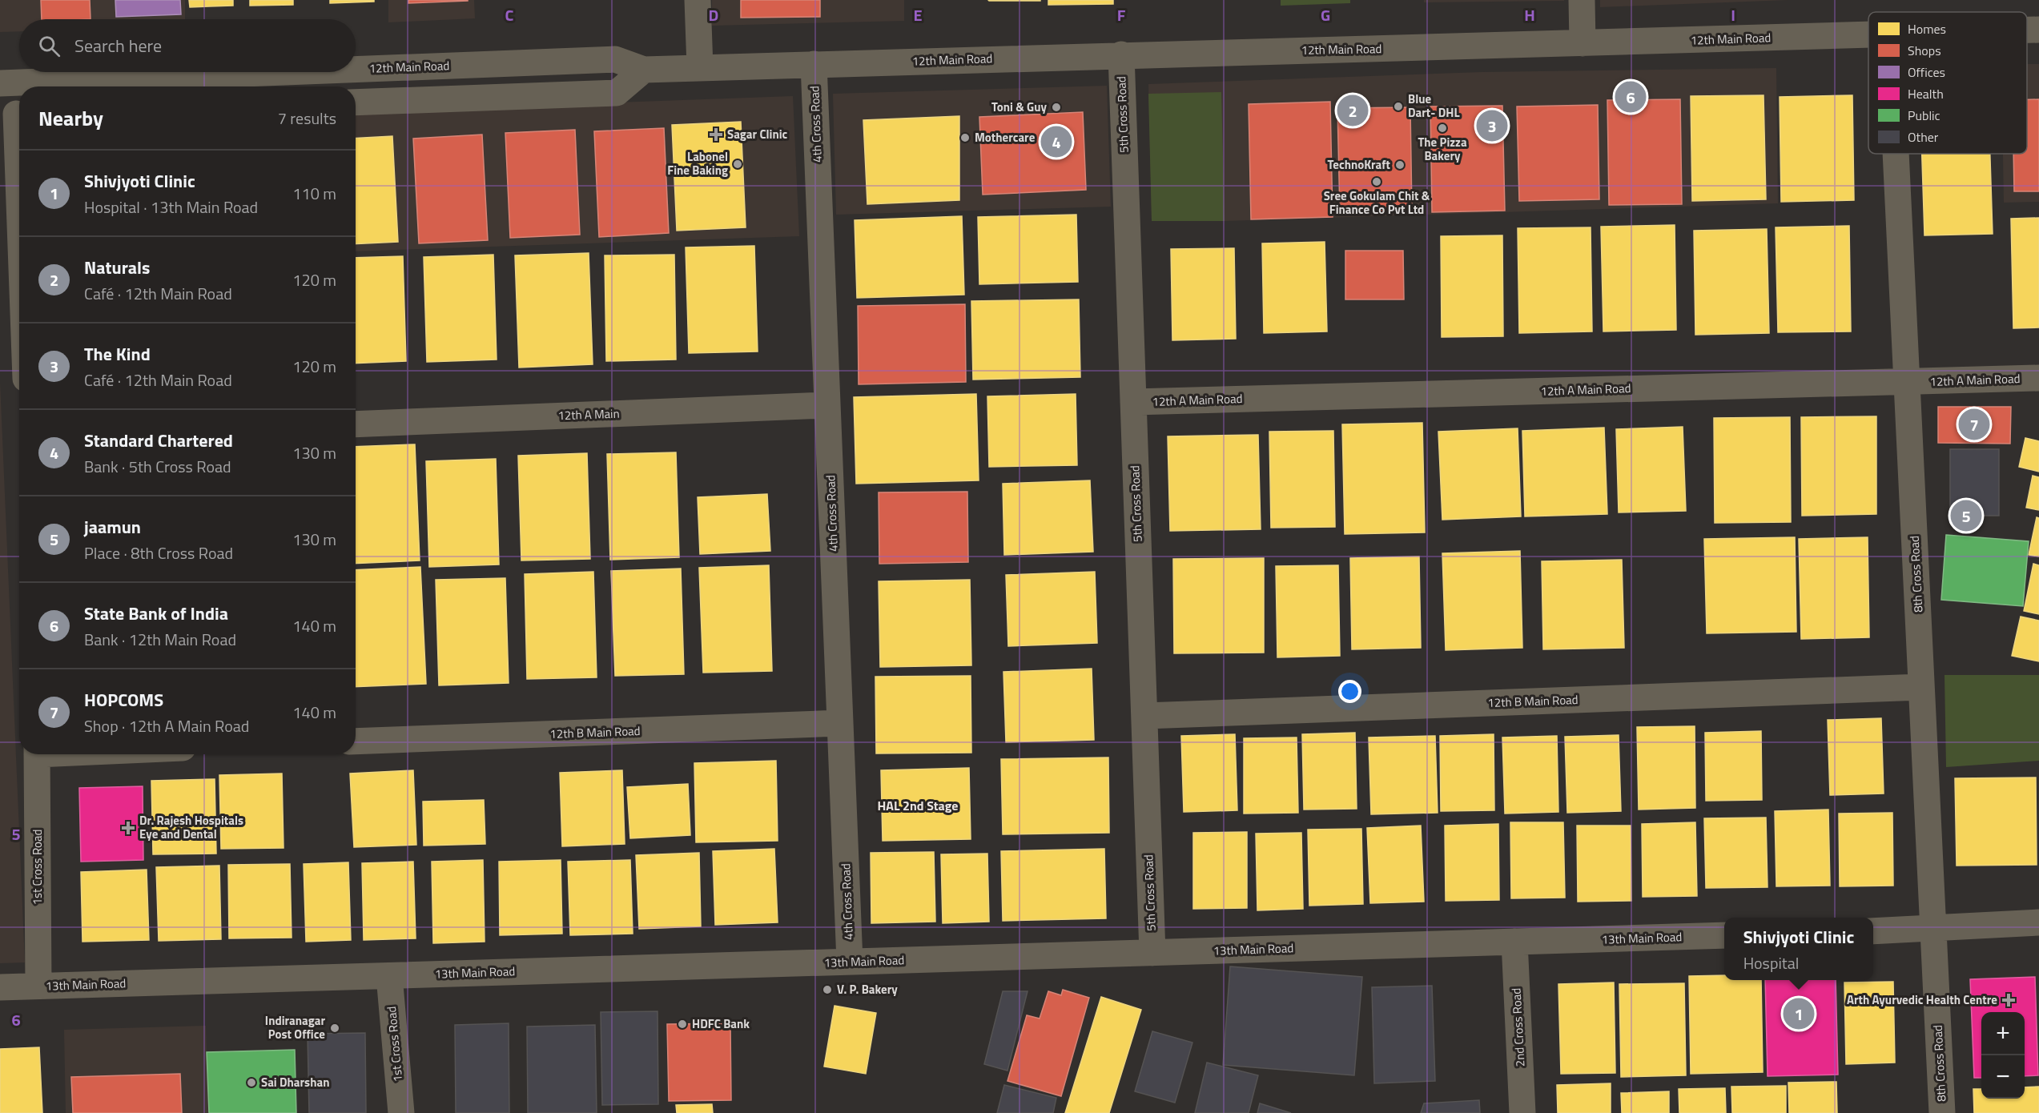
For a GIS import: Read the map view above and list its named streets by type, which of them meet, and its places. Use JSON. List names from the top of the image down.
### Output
{
  "streets": {
    "street": [
      "12th Main Road",
      "5th Cross Road",
      "4th Cross Road",
      "12th A Main Road",
      "12th A Main",
      "8th Cross Road",
      "12th B Main Road",
      "1st Cross Road",
      "13th Main Road",
      "2nd Cross Road"
    ]
  },
  "crossings": [
    ["12th Main Road", "5th Cross Road"],
    ["12th Main Road", "4th Cross Road"],
    ["5th Cross Road", "12th A Main Road"],
    ["5th Cross Road", "12th B Main Road"],
    ["5th Cross Road", "13th Main Road"],
    ["4th Cross Road", "12th A Main"],
    ["4th Cross Road", "12th B Main Road"],
    ["4th Cross Road", "13th Main Road"],
    ["12th A Main Road", "8th Cross Road"],
    ["8th Cross Road", "12th B Main Road"],
    ["1st Cross Road", "13th Main Road"],
    ["13th Main Road", "2nd Cross Road"]
  ],
  "districts": ["HAL 2nd Stage"],
  "places": {
    "other": [
      "Blue Dart- DHL",
      "Toni & Guy",
      "The Pizza Bakery",
      "Mothercare",
      "Labonel Fine Baking",
      "TechnoKraft",
      "Sree Gokulam Chit & Finance Co Pvt Ltd",
      "V. P. Bakery",
      "HDFC Bank",
      "Indiranagar Post Office",
      "Sai Dharshan"
    ],
    "health": ["Sagar Clinic", "Dr. Rajesh Hospitals Eye and Dental", "Arth Ayurvedic Health Centre"]
  },
  "legend": [
    "Homes",
    "Shops",
    "Offices",
    "Health",
    "Public",
    "Other"
  ],
  "page": {
    "search": "Search here",
    "pins": [
      "6",
      "2",
      "3",
      "4",
      "7",
      "5",
      "1"
    ],
    "heading": ["Nearby", "7 results"],
    "list": [
      {
        "mark": "1",
        "name": "Shivjyoti Clinic",
        "note": "Hospital · 13th Main Road",
        "value": "110 m"
      },
      {
        "mark": "2",
        "name": "Naturals",
        "note": "Café · 12th Main Road",
        "value": "120 m"
      },
      {
        "mark": "3",
        "name": "The Kind",
        "note": "Café · 12th Main Road",
        "value": "120 m"
      },
      {
        "mark": "4",
        "name": "Standard Chartered",
        "note": "Bank · 5th Cross Road",
        "value": "130 m"
      },
      {
        "mark": "5",
        "name": "jaamun",
        "note": "Place · 8th Cross Road",
        "value": "130 m"
      },
      {
        "mark": "6",
        "name": "State Bank of India",
        "note": "Bank · 12th Main Road",
        "value": "140 m"
      },
      {
        "mark": "7",
        "name": "HOPCOMS",
        "note": "Shop · 12th A Main Road",
        "value": "140 m"
      }
    ],
    "popup": ["Shivjyoti Clinic", "Hospital"],
    "map_buttons": ["+", "−"]
  },
  "grid": {
    "columns": [
      "C",
      "D",
      "E",
      "F",
      "G",
      "H",
      "I"
    ],
    "rows": ["5", "6"]
  }
}
